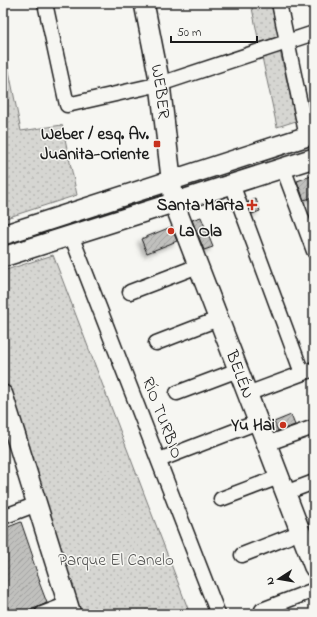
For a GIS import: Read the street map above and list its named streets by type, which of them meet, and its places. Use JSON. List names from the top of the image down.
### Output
{
  "streets": {
    "street": ["WEBER", "BELÉN", "RÍO TURBIO"]
  },
  "crossings": [
    ["WEBER", "BELÉN"]
  ],
  "parks": ["Parque El Canelo"],
  "places": {
    "transit": ["Weber / esq. Av. Juanita-Oriente"],
    "health": ["Santa Marta"],
    "other": ["La Ola", "Yu Hai"]
  },
  "scale_bar": "50 m",
  "north": "left"
}
